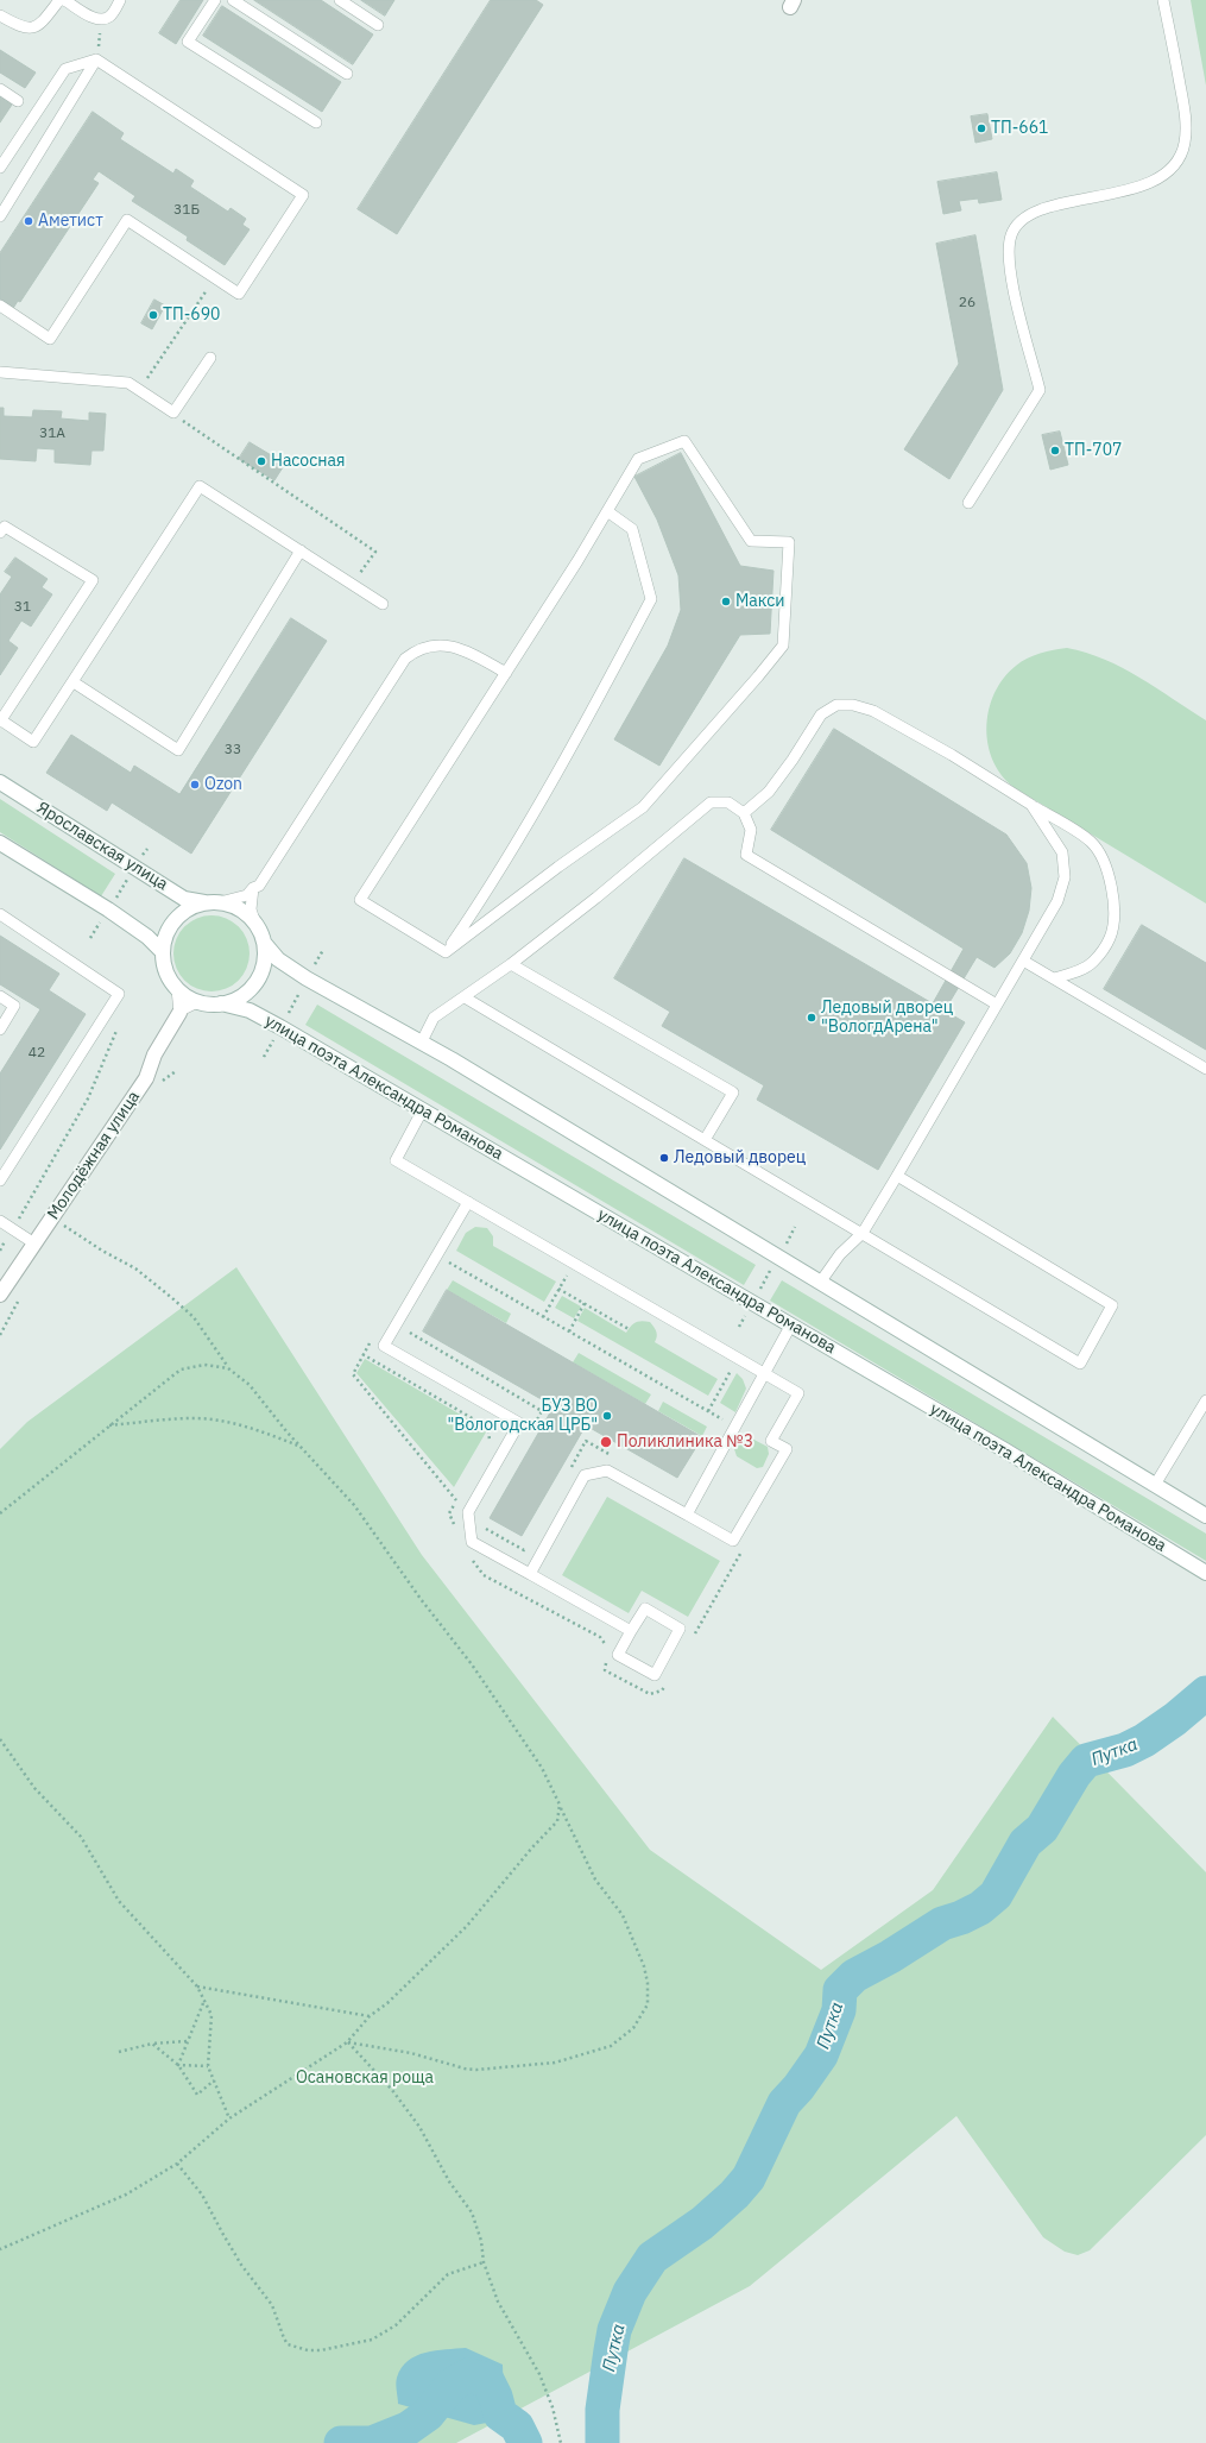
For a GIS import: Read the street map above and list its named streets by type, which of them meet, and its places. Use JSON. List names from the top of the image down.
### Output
{
  "streets": {
    "main road": ["Ярославская улица", "улица поэта Александра Романова", "Молодёжная улица"]
  },
  "crossings": [
    ["Ярославская улица", "улица поэта Александра Романова"]
  ],
  "water": ["Путка"],
  "parks": ["Осановская роща"],
  "places": [
    "ТП-661",
    "Аметист",
    "ТП-690",
    "ТП-707",
    "Насосная",
    "Макси",
    "Ozon",
    "Ледовый дворец \"ВологдАрена\"",
    "Ледовый дворец",
    "БУЗ ВО \"Вологодская ЦРБ\"",
    "Поликлиника №3"
  ],
  "house_numbers": [
    "31Б",
    "26",
    "31А",
    "31",
    "33",
    "42"
  ]
}
